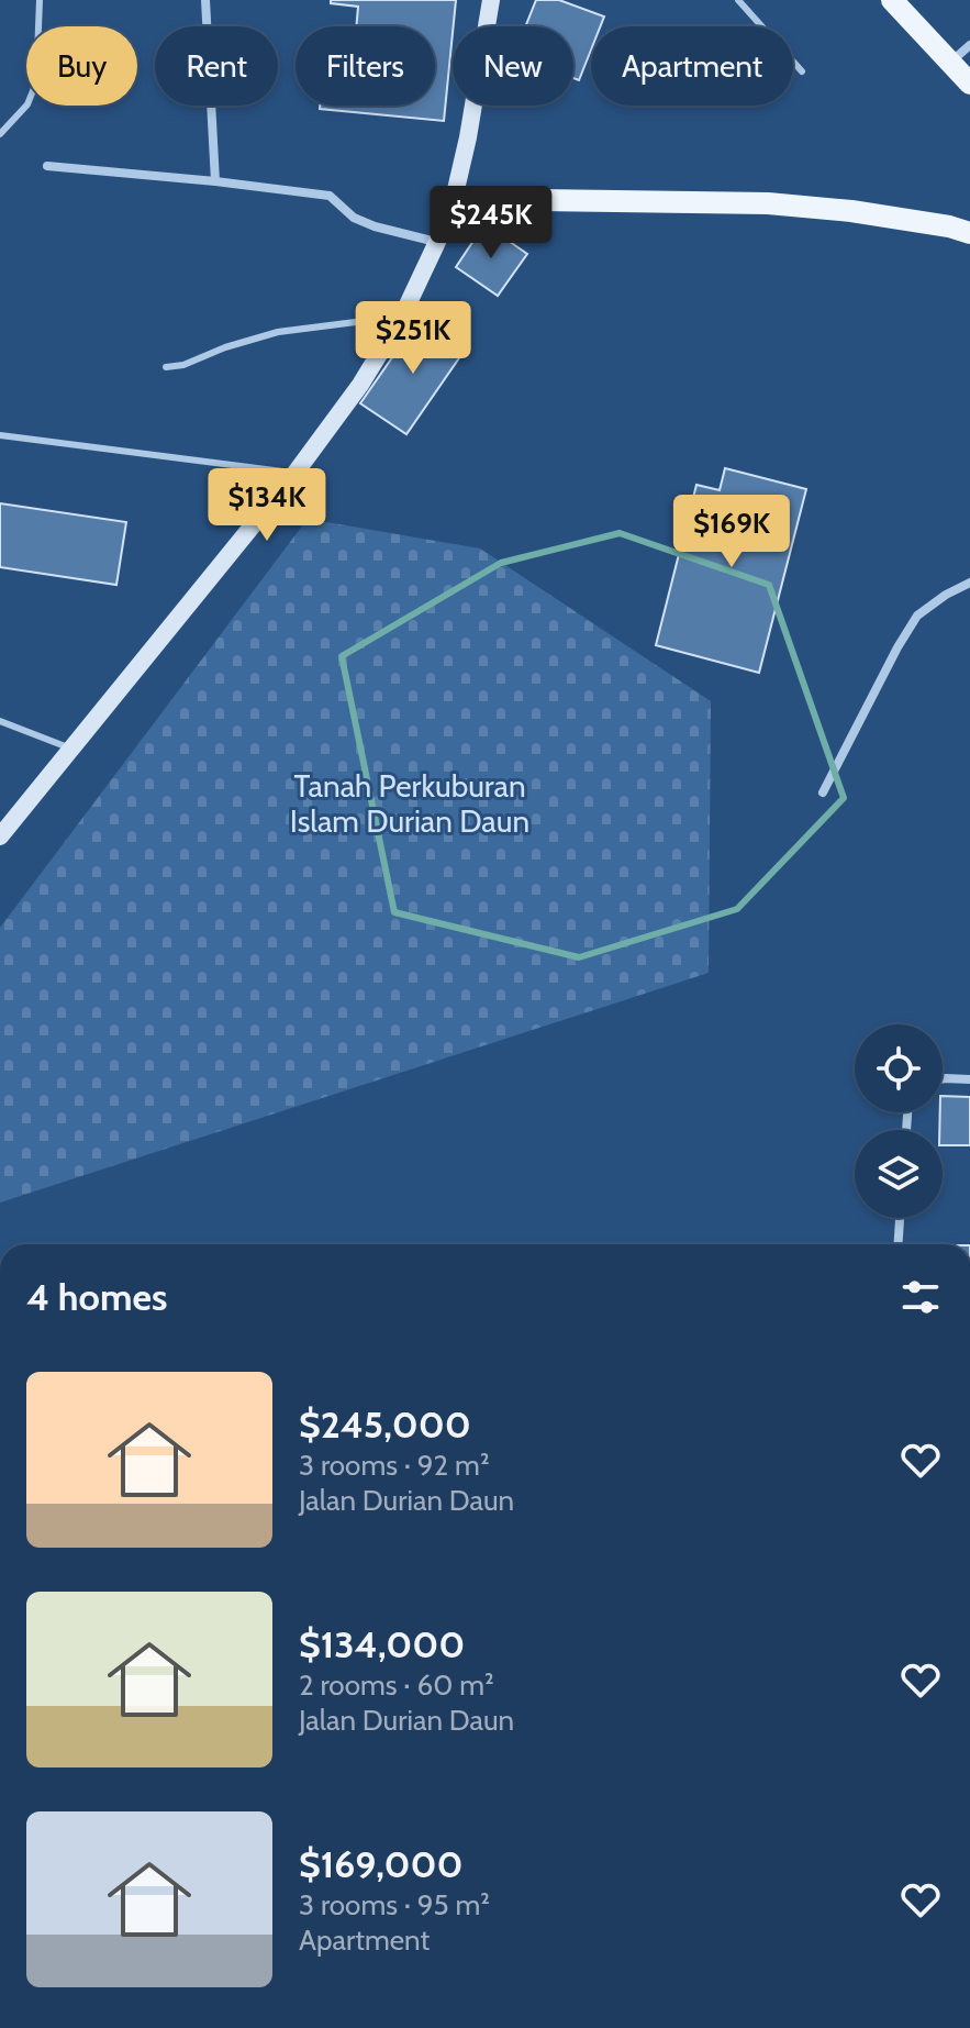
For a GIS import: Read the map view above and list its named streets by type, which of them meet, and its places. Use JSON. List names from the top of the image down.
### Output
{
  "parks": ["Tanah Perkuburan Islam Durian Daun"],
  "page": {
    "chip": [
      "Buy",
      "Rent",
      "Filters",
      "New",
      "Apartment"
    ],
    "price": [
      "$245K",
      "$251K",
      "$134K",
      "$169K"
    ],
    "heading": "4 homes",
    "list": [
      {
        "name": "$245,000",
        "note": "3 rooms · 92 m² · Jalan Durian Daun"
      },
      {
        "name": "$134,000",
        "note": "2 rooms · 60 m² · Jalan Durian Daun"
      },
      {
        "name": "$169,000",
        "note": "3 rooms · 95 m² · Apartment"
      }
    ]
  }
}
